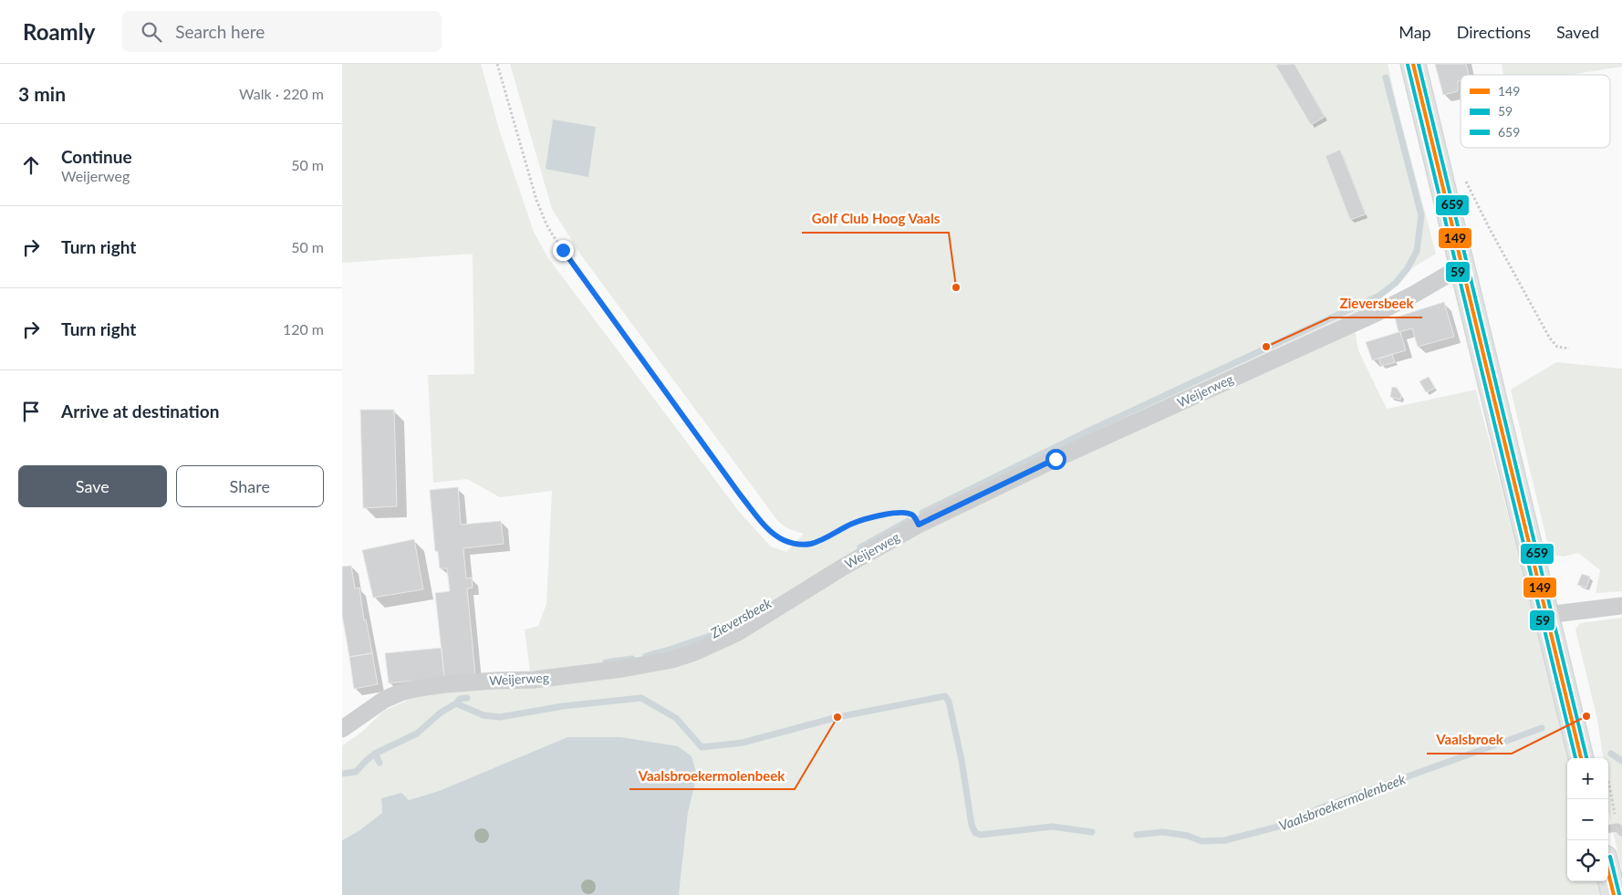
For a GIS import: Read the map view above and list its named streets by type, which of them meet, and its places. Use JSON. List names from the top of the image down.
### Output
{
  "streets": {
    "street": ["Weijerweg"]
  },
  "water": ["Zieversbeek", "Vaalsbroekermolenbeek"],
  "places": [
    "Golf Club Hoog Vaals",
    "Zieversbeek",
    "Vaalsbroek",
    "Vaalsbroekermolenbeek"
  ],
  "lines": ["transit line 149", "transit line 659", "transit line 59"],
  "legend": ["149", "59", "659"],
  "page": {
    "header": "Roamly",
    "search": "Search here",
    "nav": ["Map", "Directions", "Saved"],
    "heading": ["3 min", "Walk · 220 m"],
    "list": [
      ["Continue", "Weijerweg", "50 m"],
      ["Turn right", "50 m"],
      ["Turn right", "120 m"],
      "Arrive at destination"
    ],
    "buttons": ["Save", "Share"],
    "map_buttons": ["+", "−"]
  }
}
